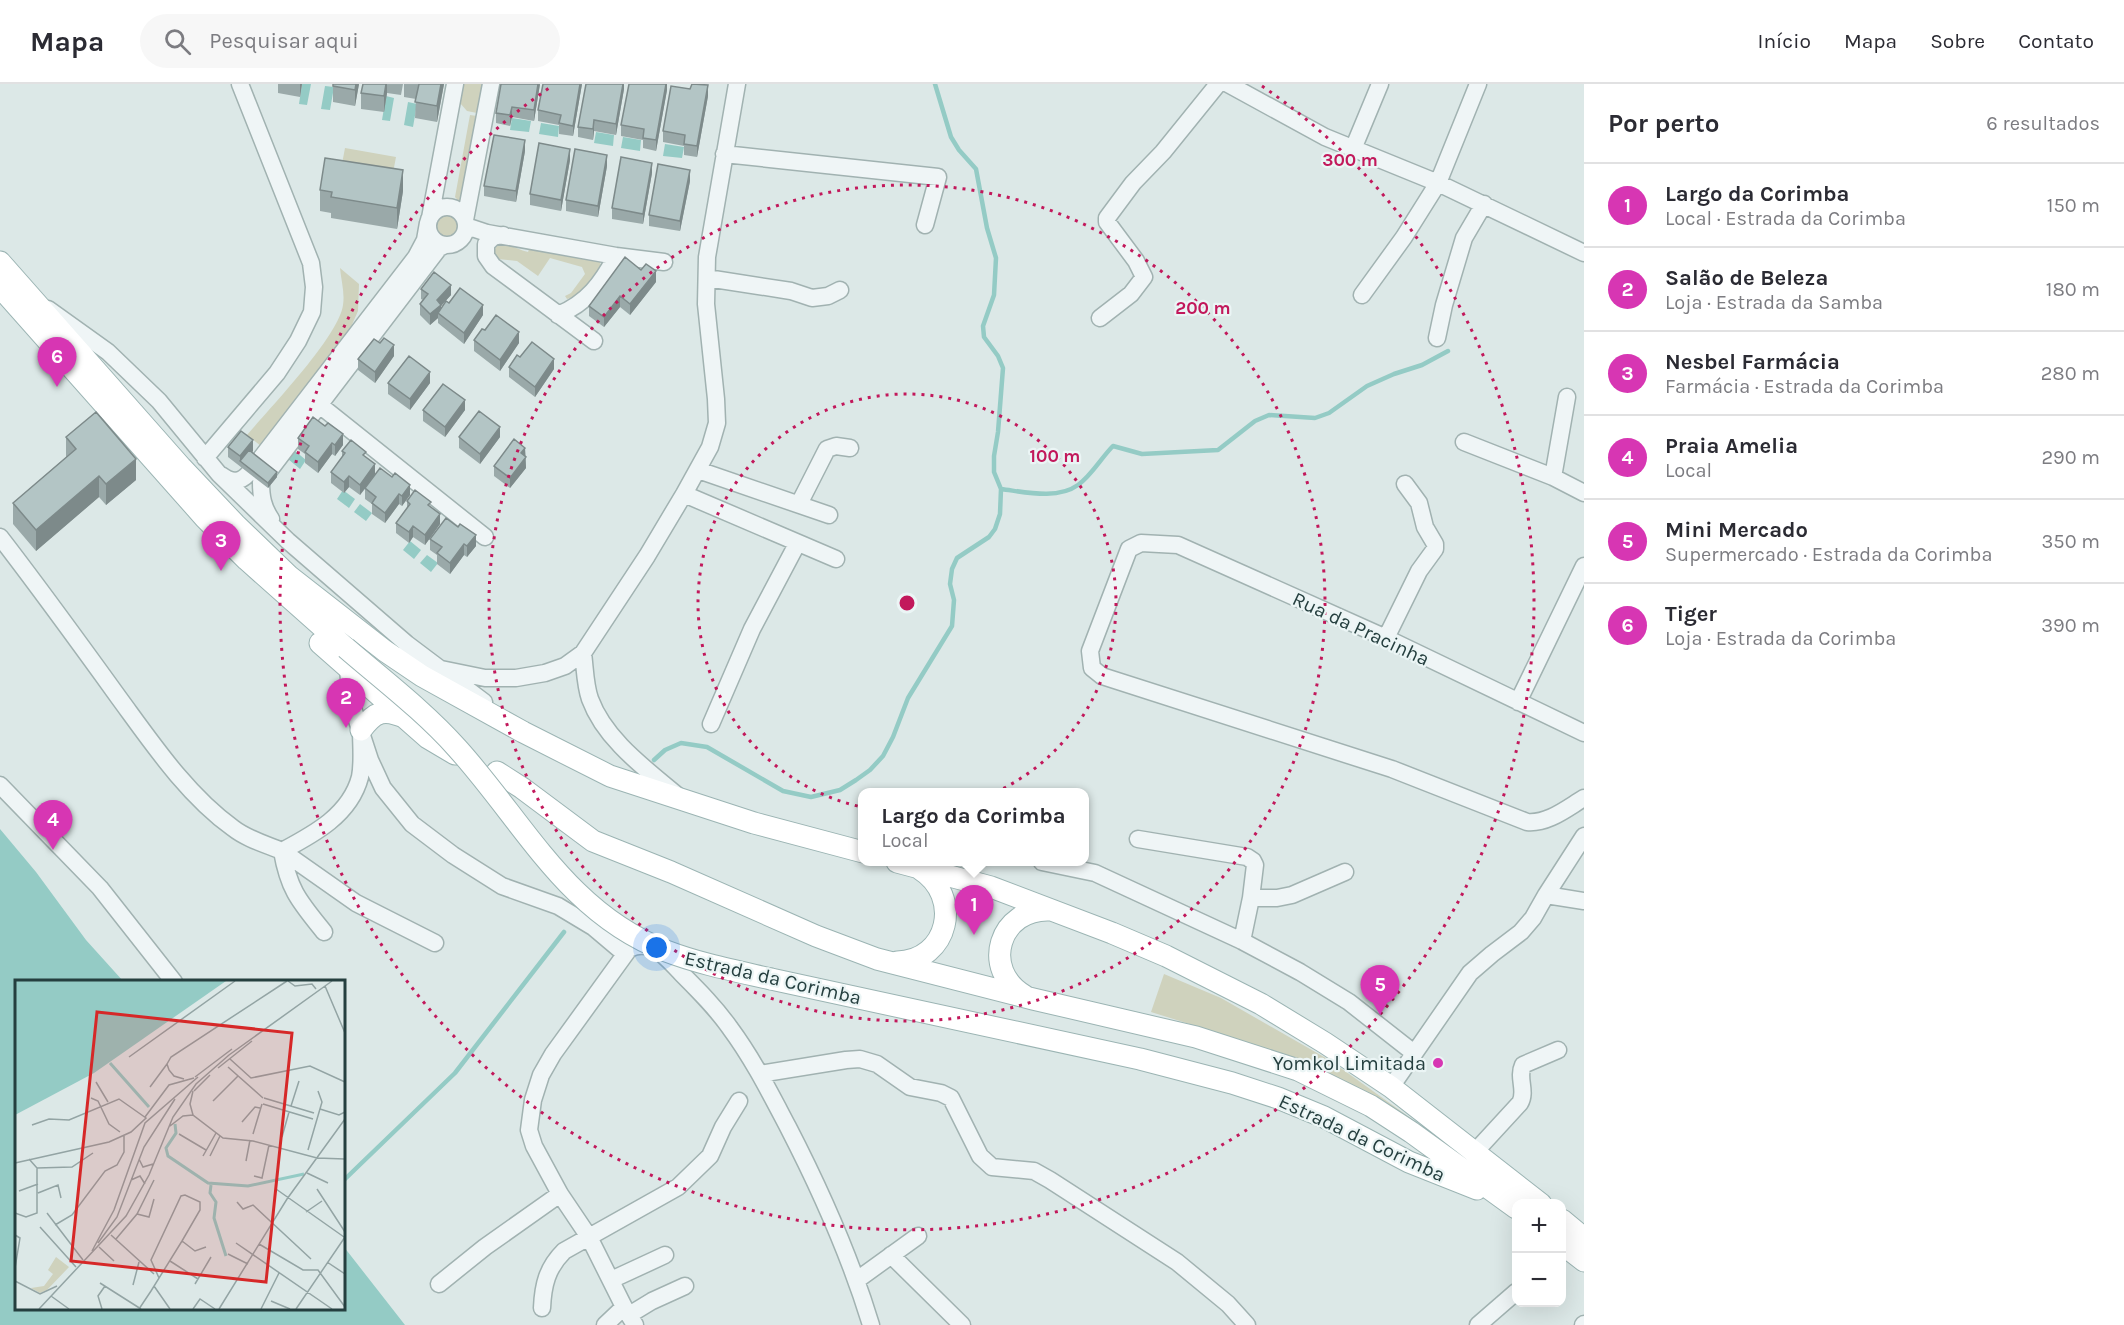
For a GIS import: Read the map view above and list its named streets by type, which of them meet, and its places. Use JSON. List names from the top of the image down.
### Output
{
  "streets": {
    "main road": ["Estrada da Corimba"],
    "street": ["Rua da Pracinha"]
  },
  "places": ["Yomkol Limitada"],
  "page": {
    "header": "Mapa",
    "search": "Pesquisar aqui",
    "nav": [
      "Início",
      "Mapa",
      "Sobre",
      "Contato"
    ],
    "heading": ["Por perto", "6 resultados"],
    "list": [
      {
        "mark": "1",
        "name": "Largo da Corimba",
        "note": "Local · Estrada da Corimba",
        "value": "150 m"
      },
      {
        "mark": "2",
        "name": "Salão de Beleza",
        "note": "Loja · Estrada da Samba",
        "value": "180 m"
      },
      {
        "mark": "3",
        "name": "Nesbel Farmácia",
        "note": "Farmácia · Estrada da Corimba",
        "value": "280 m"
      },
      {
        "mark": "4",
        "name": "Praia Amelia",
        "note": "Local",
        "value": "290 m"
      },
      {
        "mark": "5",
        "name": "Mini Mercado",
        "note": "Supermercado · Estrada da Corimba",
        "value": "350 m"
      },
      {
        "mark": "6",
        "name": "Tiger",
        "note": "Loja · Estrada da Corimba",
        "value": "390 m"
      }
    ],
    "pins": [
      "6",
      "3",
      "2",
      "4",
      "1",
      "5"
    ],
    "popup": ["Largo da Corimba", "Local"],
    "map_buttons": ["+", "−"]
  },
  "rings": ["300 m", "200 m", "100 m"]
}
